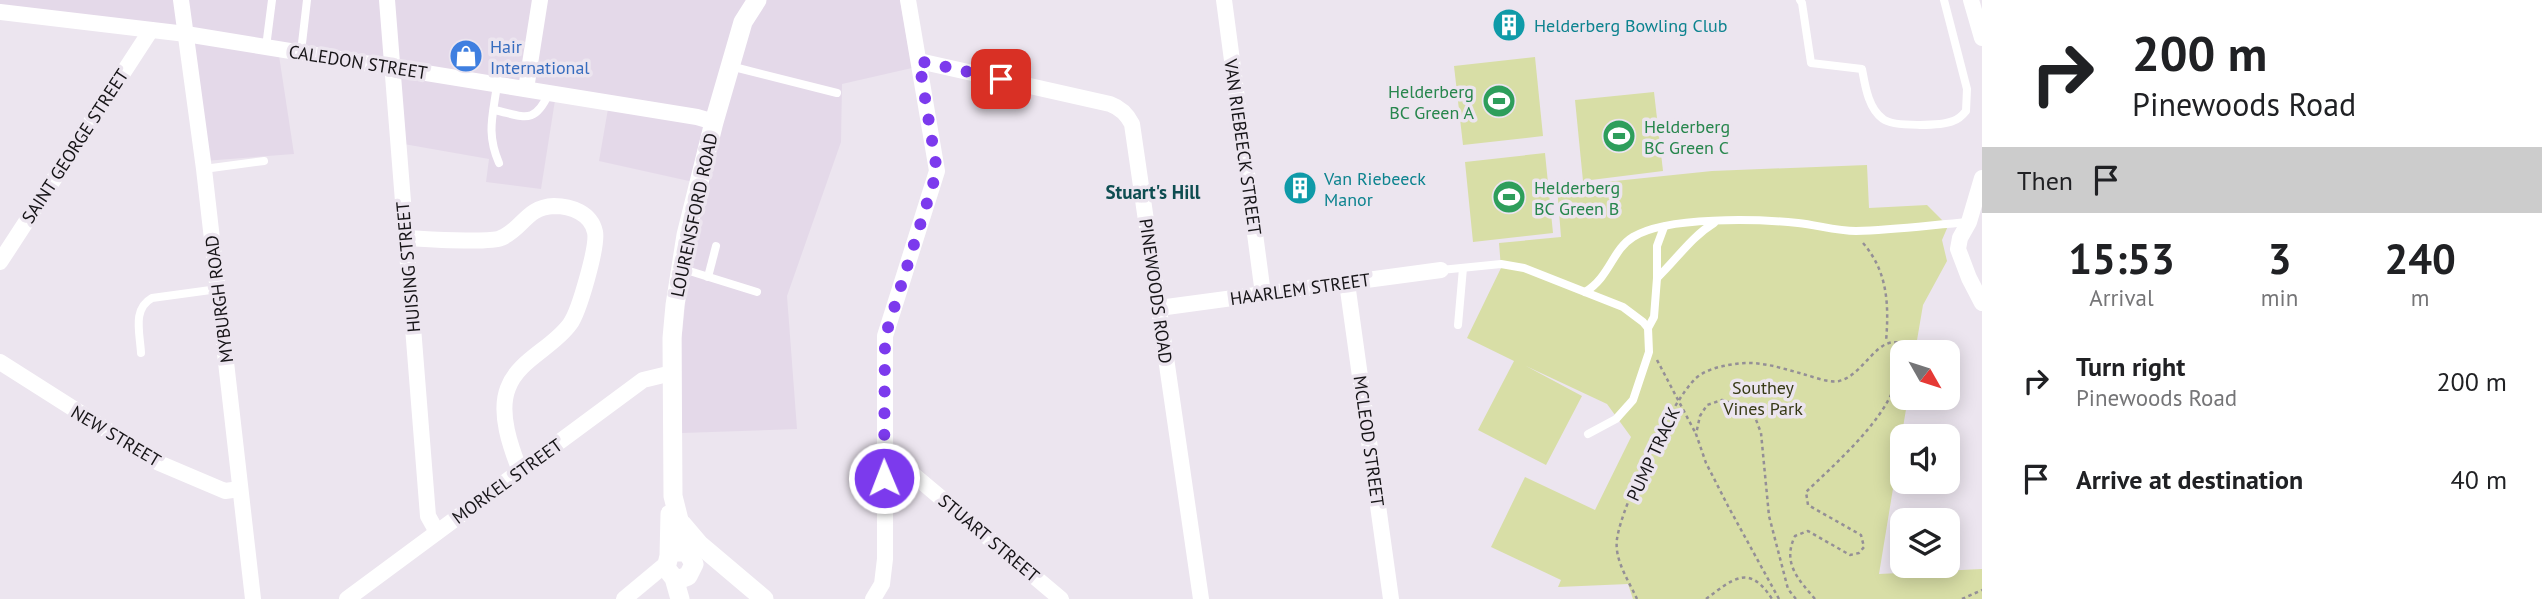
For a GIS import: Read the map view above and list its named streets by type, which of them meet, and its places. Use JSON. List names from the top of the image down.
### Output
{
  "streets": {
    "street": [
      "CALEDON STREET",
      "SAINT GEORGE STREET",
      "VAN RIEBEECK STREET",
      "LOURENSFORD ROAD",
      "HUISING STREET",
      "HAARLEM STREET",
      "PINEWOODS ROAD",
      "MYBURGH ROAD",
      "NEW STREET",
      "MCLEOD STREET",
      "MORKEL STREET",
      "STUART STREET"
    ],
    "path": ["PUMP TRACK"]
  },
  "crossings": [
    ["CALEDON STREET", "SAINT GEORGE STREET"],
    ["CALEDON STREET", "LOURENSFORD ROAD"],
    ["CALEDON STREET", "HUISING STREET"],
    ["CALEDON STREET", "MYBURGH ROAD"],
    ["VAN RIEBEECK STREET", "HAARLEM STREET"],
    ["LOURENSFORD ROAD", "MORKEL STREET"],
    ["HUISING STREET", "MORKEL STREET"],
    ["HAARLEM STREET", "PINEWOODS ROAD"],
    ["HAARLEM STREET", "MCLEOD STREET"],
    ["MYBURGH ROAD", "NEW STREET"]
  ],
  "districts": ["Stuart's Hill"],
  "parks": ["Southey Vines Park"],
  "places": {
    "building": ["Helderberg Bowling Club", "Van Riebeeck Manor"],
    "shop": ["Hair International"],
    "sports": ["Helderberg BC Green A", "Helderberg BC Green C", "Helderberg BC Green B"]
  },
  "north": "bottom right",
  "page": {
    "turn": ["200 m", "Pinewoods Road"],
    "then": "Then",
    "eta": [
      "15:53",
      "Arrival",
      "3",
      "min",
      "240",
      "m"
    ],
    "list": [
      {
        "name": "Turn right",
        "note": "Pinewoods Road",
        "value": "200 m"
      },
      {
        "name": "Arrive at destination",
        "value": "40 m"
      }
    ]
  }
}
